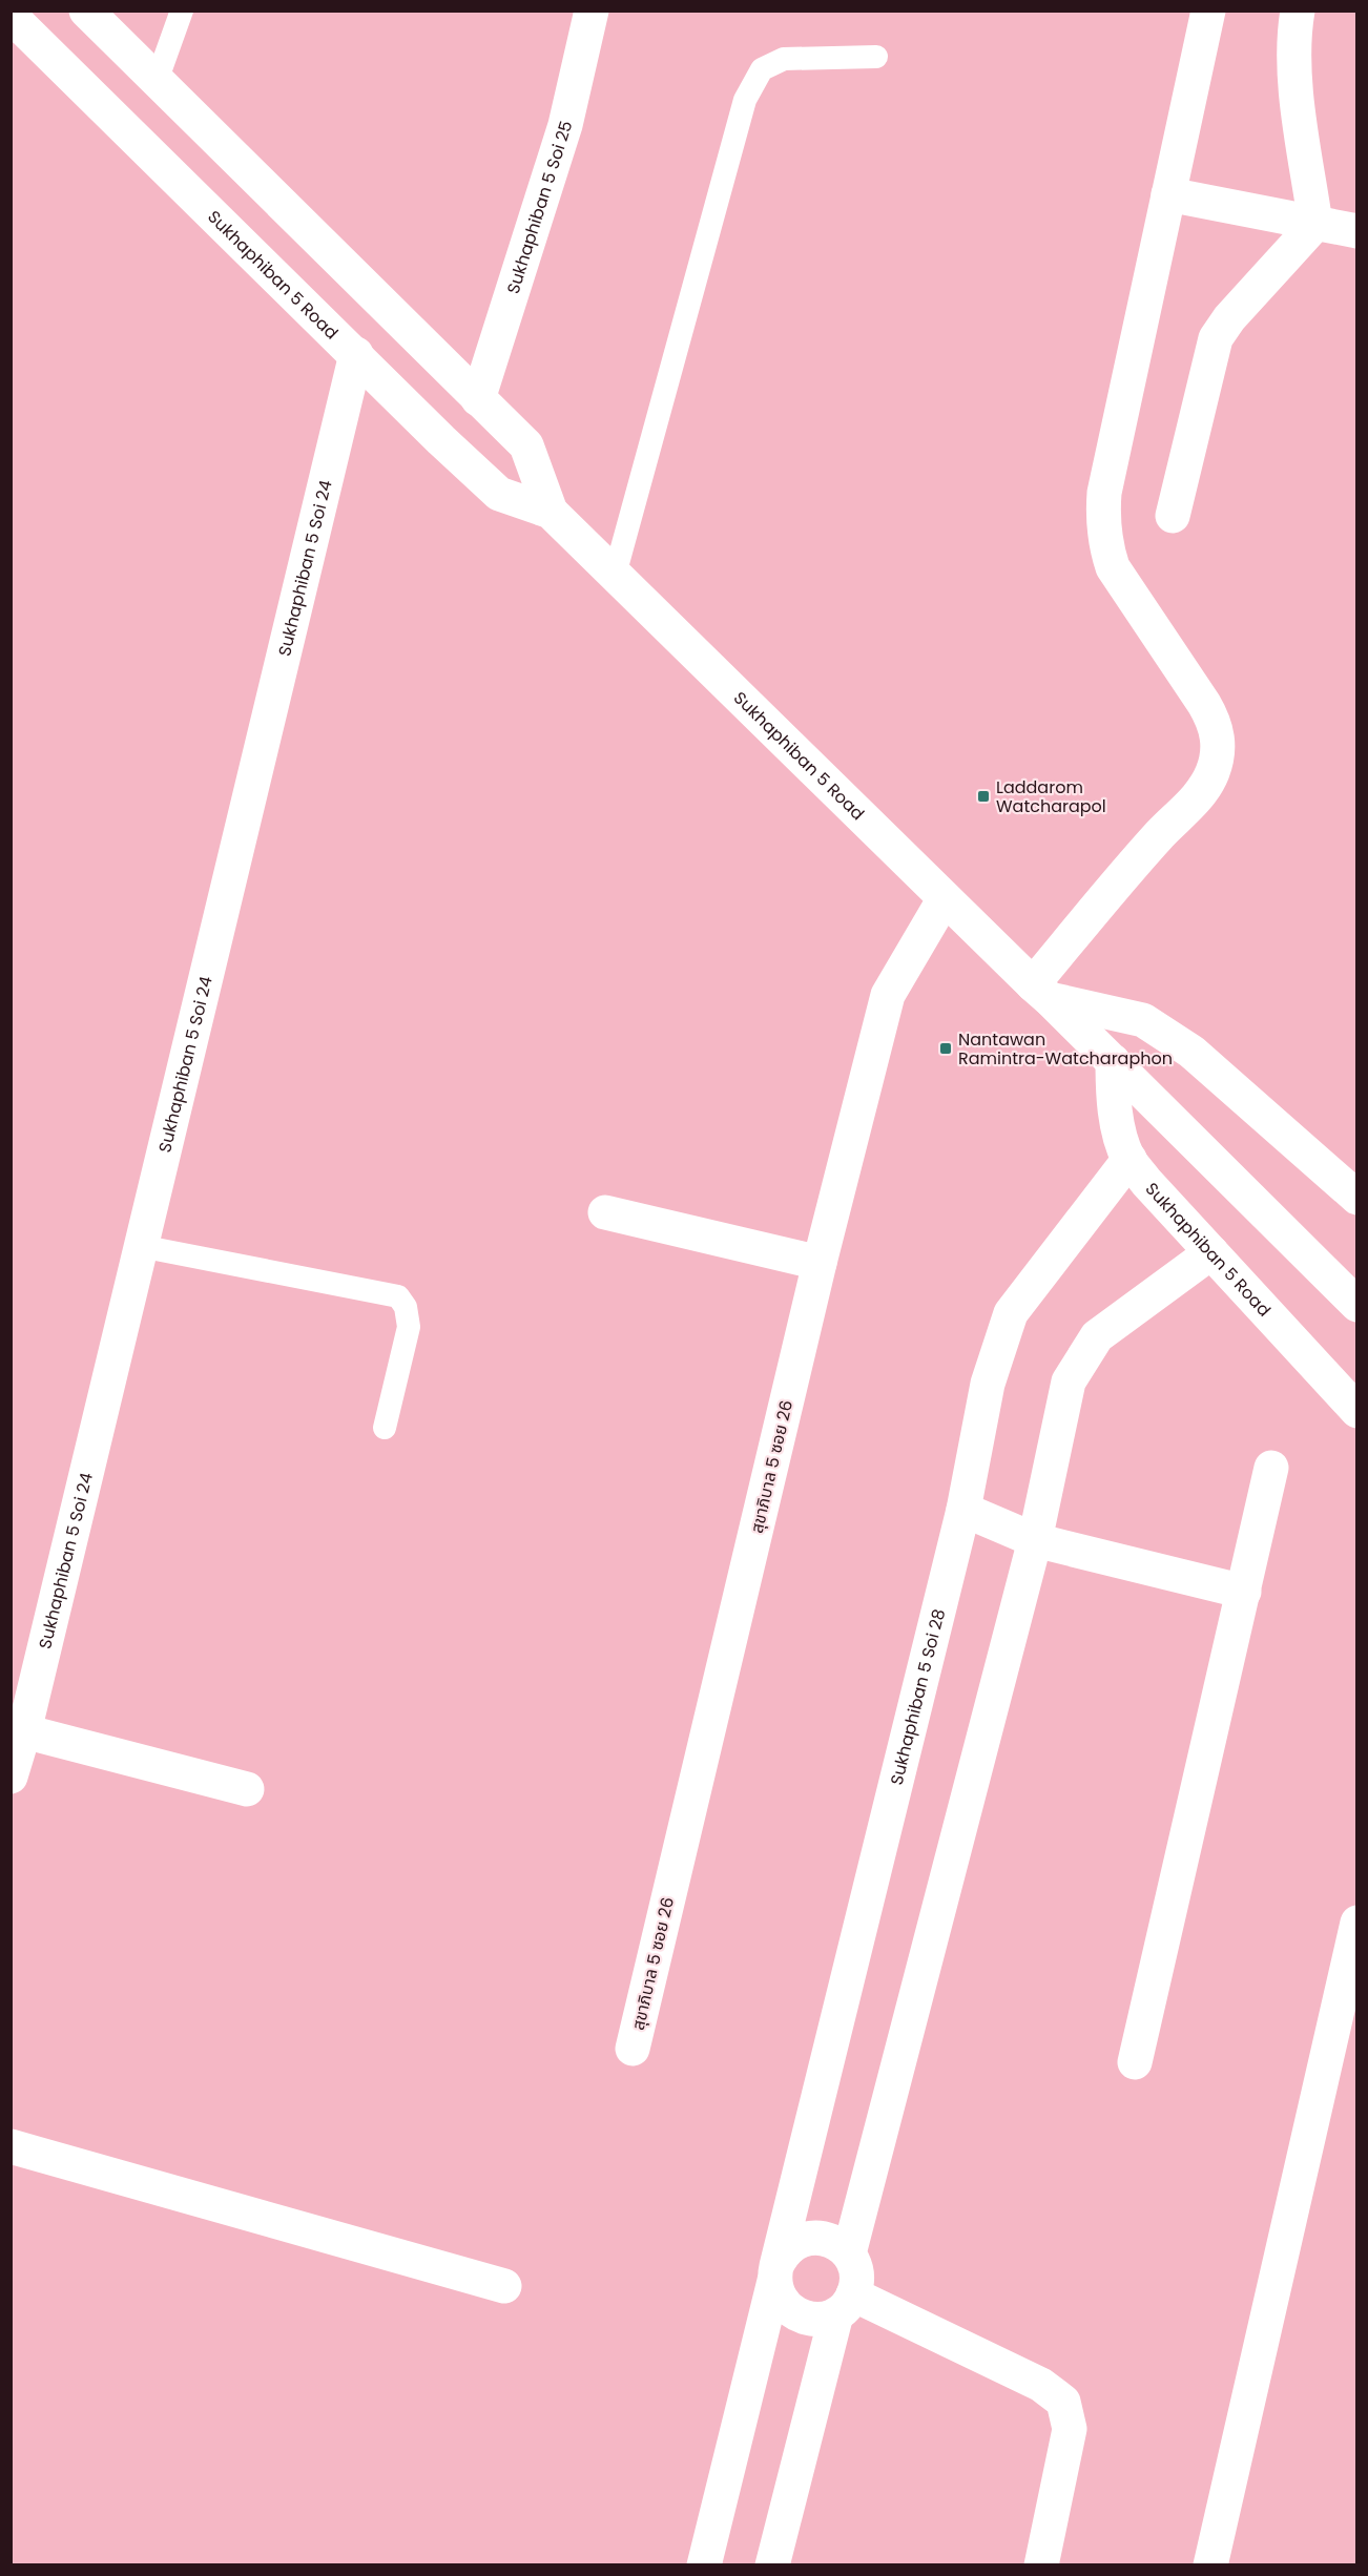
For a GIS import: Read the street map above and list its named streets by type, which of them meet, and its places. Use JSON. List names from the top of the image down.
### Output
{
  "streets": {
    "street": [
      "Sukhaphiban 5 Soi 25",
      "Sukhaphiban 5 Road",
      "Sukhaphiban 5 Soi 24",
      "สุขาภิบาล 5 ซอย 26",
      "Sukhaphiban 5 Soi 28"
    ]
  },
  "crossings": [
    ["Sukhaphiban 5 Soi 25", "Sukhaphiban 5 Road"],
    ["Sukhaphiban 5 Road", "Sukhaphiban 5 Soi 24"],
    ["Sukhaphiban 5 Road", "สุขาภิบาล 5 ซอย 26"],
    ["Sukhaphiban 5 Road", "Sukhaphiban 5 Soi 28"]
  ],
  "places": {
    "transit": ["Laddarom Watcharapol", "Nantawan Ramintra-Watcharaphon"]
  }
}
